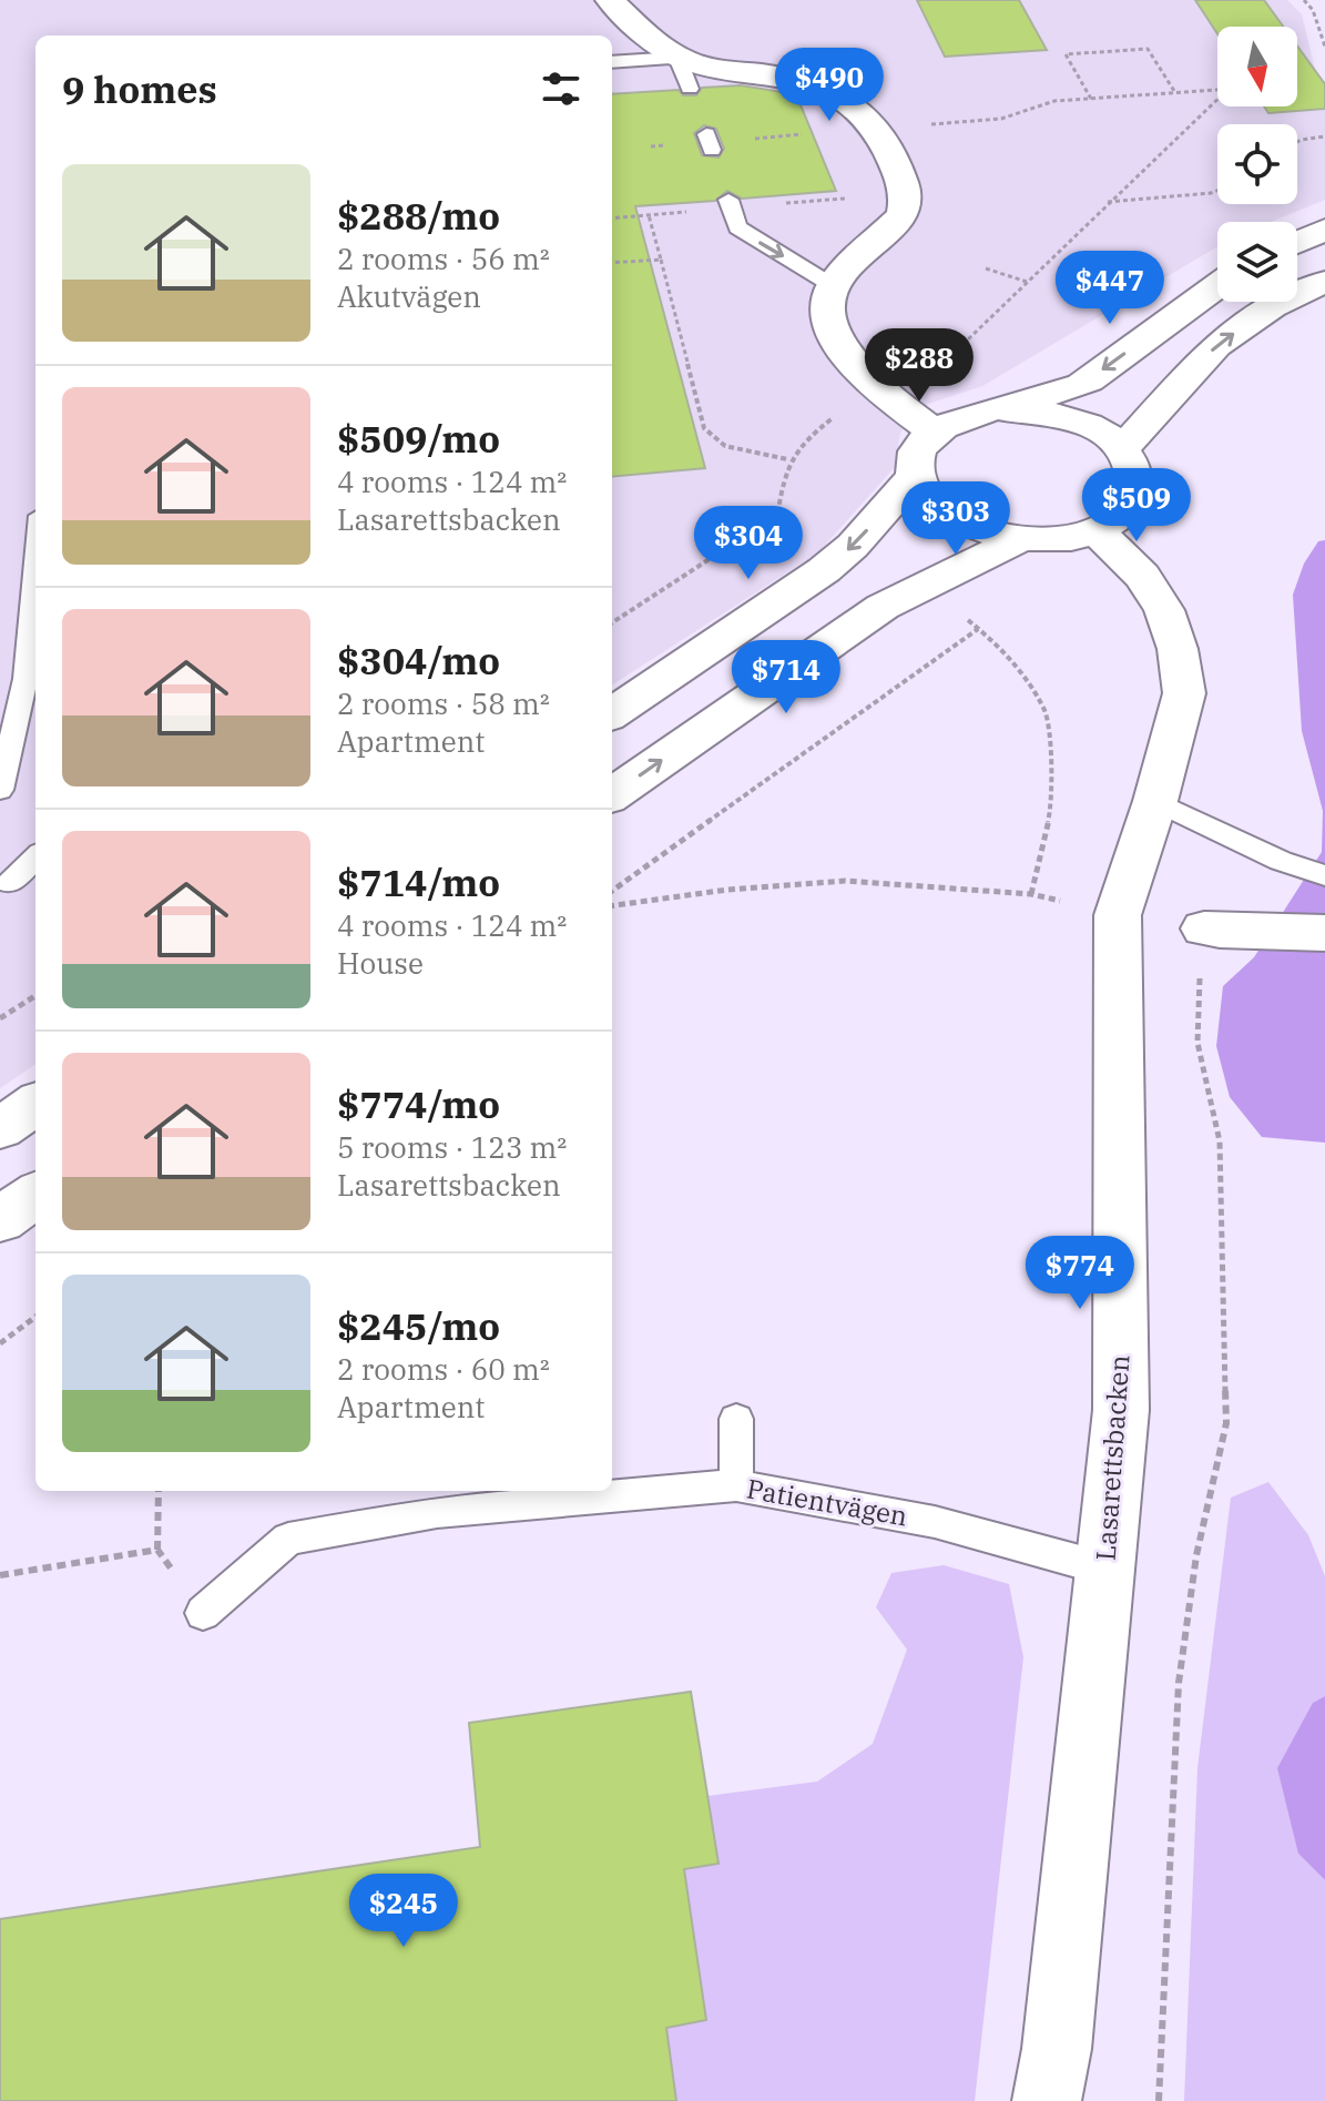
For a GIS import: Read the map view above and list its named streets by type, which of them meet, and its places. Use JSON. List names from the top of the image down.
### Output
{
  "streets": {
    "street": ["Lasarettsbacken"],
    "lane": ["Patientvägen"]
  },
  "crossings": [
    ["Lasarettsbacken", "Patientvägen"]
  ],
  "north": "bottom",
  "page": {
    "heading": "9 homes",
    "price": [
      "$490",
      "$447",
      "$288",
      "$509",
      "$303",
      "$304",
      "$714",
      "$774",
      "$245"
    ],
    "list": [
      {
        "name": "$288/mo",
        "note": "2 rooms · 56 m² · Akutvägen"
      },
      {
        "name": "$509/mo",
        "note": "4 rooms · 124 m² · Lasarettsbacken"
      },
      {
        "name": "$304/mo",
        "note": "2 rooms · 58 m² · Apartment"
      },
      {
        "name": "$714/mo",
        "note": "4 rooms · 124 m² · House"
      },
      {
        "name": "$774/mo",
        "note": "5 rooms · 123 m² · Lasarettsbacken"
      },
      {
        "name": "$245/mo",
        "note": "2 rooms · 60 m² · Apartment"
      }
    ]
  }
}
